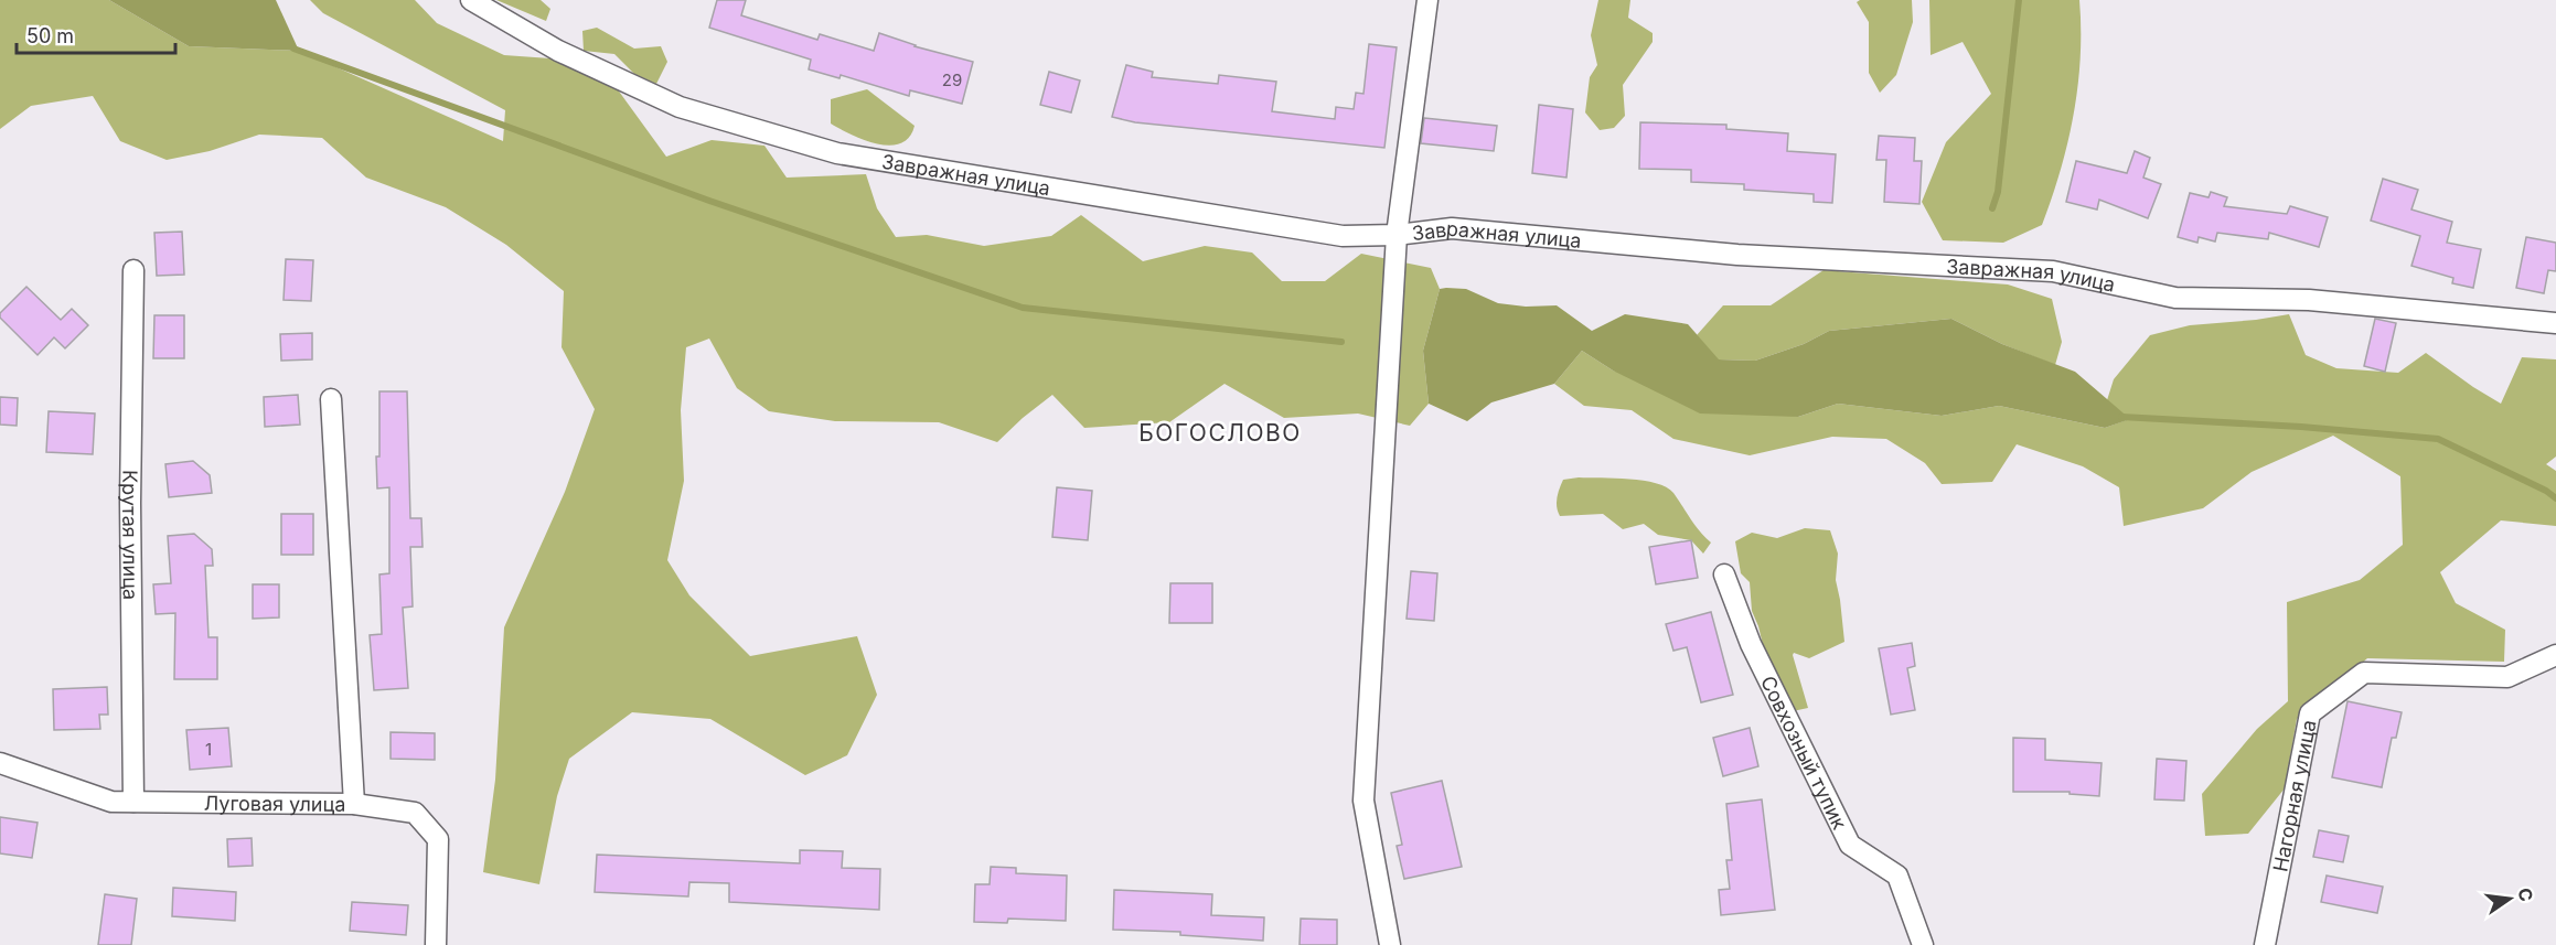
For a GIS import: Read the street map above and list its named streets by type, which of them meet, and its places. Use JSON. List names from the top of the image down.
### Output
{
  "streets": {
    "street": [
      "Завражная улица",
      "Крутая улица",
      "Совхозный тупик",
      "Нагорная улица",
      "Луговая улица"
    ]
  },
  "crossings": [
    ["Крутая улица", "Луговая улица"]
  ],
  "districts": ["БОГОСЛОВО"],
  "house_numbers": ["29", "1"],
  "scale_bar": "50 m",
  "north": "right"
}
